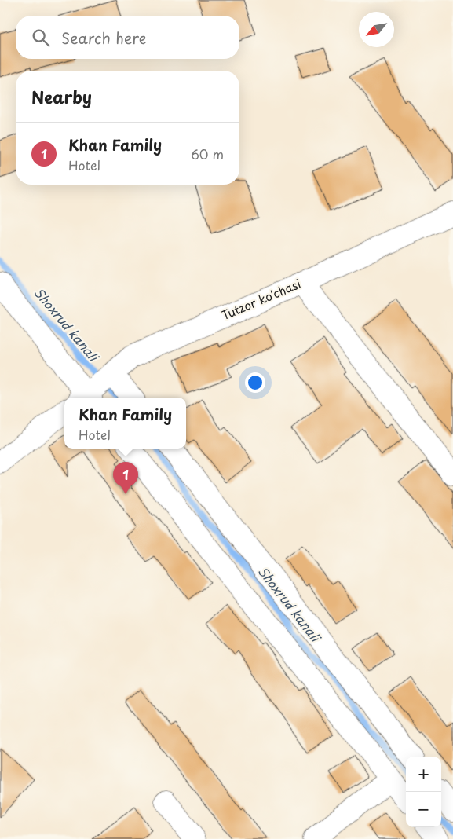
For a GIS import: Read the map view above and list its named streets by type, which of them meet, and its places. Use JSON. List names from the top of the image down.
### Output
{
  "streets": {
    "street": ["Tutzor ko'chasi"]
  },
  "water": ["Shoxrud kanali"],
  "north": "bottom left",
  "page": {
    "search": "Search here",
    "heading": "Nearby",
    "list": [
      {
        "mark": "1",
        "name": "Khan Family",
        "note": "Hotel",
        "value": "60 m"
      }
    ],
    "popup": ["Khan Family", "Hotel"],
    "pins": "1",
    "map_buttons": ["+", "−"]
  }
}
